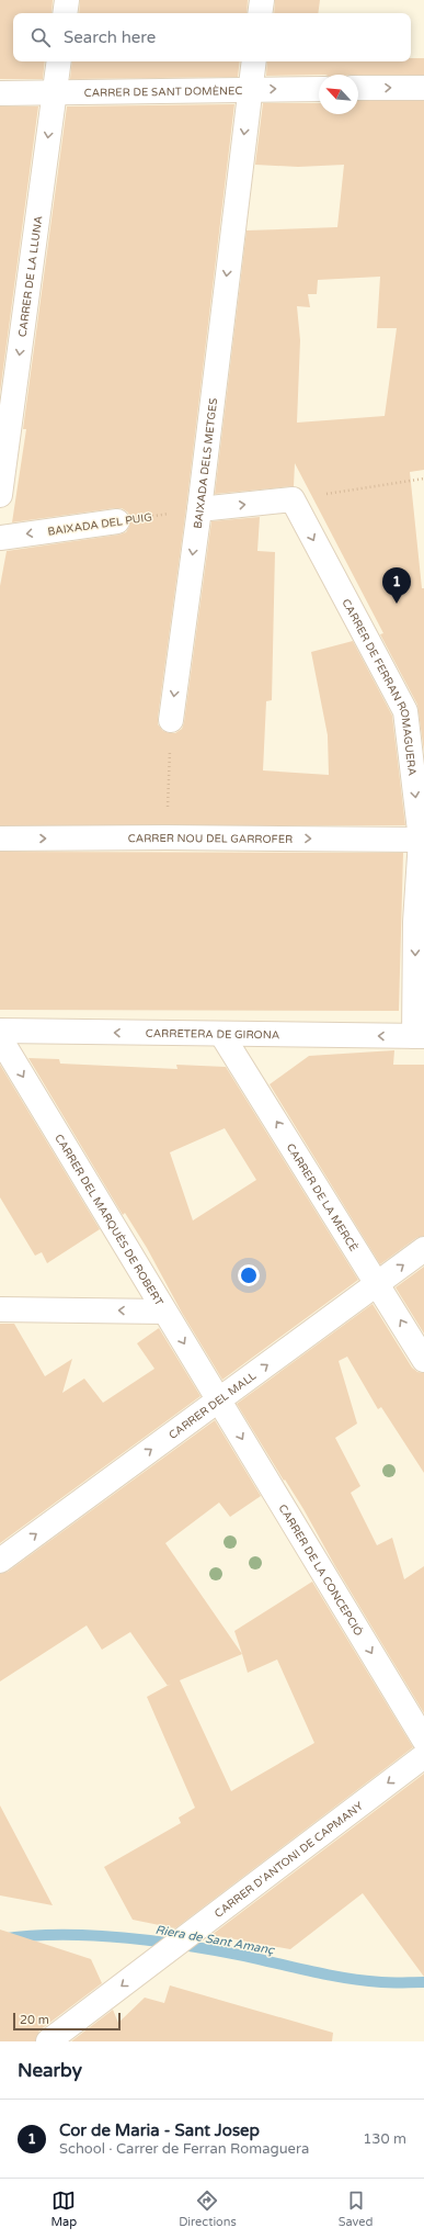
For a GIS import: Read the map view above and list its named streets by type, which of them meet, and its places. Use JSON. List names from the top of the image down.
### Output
{
  "streets": {
    "street": [
      "CARRER DE SANT DOMÈNEC",
      "CARRER DE LA LLUNA",
      "BAIXADA DELS METGES",
      "BAIXADA DEL PUIG",
      "CARRER DE FERRAN ROMAGUERA",
      "CARRER NOU DEL GARROFER",
      "CARRETERA DE GIRONA",
      "CARRER DE LA MERCÈ",
      "CARRER DEL MARQUÈS DE ROBERT",
      "CARRER DEL MALL",
      "CARRER DE LA CONCEPCIÓ",
      "CARRER D'ANTONI DE CAPMANY"
    ]
  },
  "crossings": [
    ["CARRER DE SANT DOMÈNEC", "CARRER DE LA LLUNA"],
    ["CARRER DE SANT DOMÈNEC", "BAIXADA DELS METGES"],
    ["BAIXADA DELS METGES", "BAIXADA DEL PUIG"],
    ["CARRER DE FERRAN ROMAGUERA", "CARRER NOU DEL GARROFER"],
    ["CARRER DE FERRAN ROMAGUERA", "CARRETERA DE GIRONA"],
    ["CARRETERA DE GIRONA", "CARRER DE LA MERCÈ"],
    ["CARRER DE LA MERCÈ", "CARRER DEL MALL"],
    ["CARRER DEL MARQUÈS DE ROBERT", "CARRER DEL MALL"],
    ["CARRER DEL MARQUÈS DE ROBERT", "CARRER DE LA CONCEPCIÓ"],
    ["CARRER DEL MALL", "CARRER DE LA CONCEPCIÓ"]
  ],
  "one_way": [
    "CARRER DE LA LLUNA",
    "BAIXADA DELS METGES",
    "BAIXADA DEL PUIG",
    "CARRER DE FERRAN ROMAGUERA",
    "CARRER NOU DEL GARROFER",
    "CARRETERA DE GIRONA",
    "CARRER DE LA MERCÈ",
    "CARRER DEL MARQUÈS DE ROBERT",
    "CARRER DEL MALL",
    "CARRER DE LA CONCEPCIÓ",
    "CARRER D'ANTONI DE CAPMANY"
  ],
  "water": ["Riera de Sant Amanç"],
  "scale_bar": "20 m",
  "north": "top left",
  "page": {
    "search": "Search here",
    "pins": "1",
    "scale": "20 m",
    "heading": "Nearby",
    "list": [
      {
        "mark": "1",
        "name": "Cor de Maria - Sant Josep",
        "note": "School · Carrer de Ferran Romaguera",
        "value": "130 m"
      }
    ],
    "nav": ["Map", "Directions", "Saved"]
  }
}
